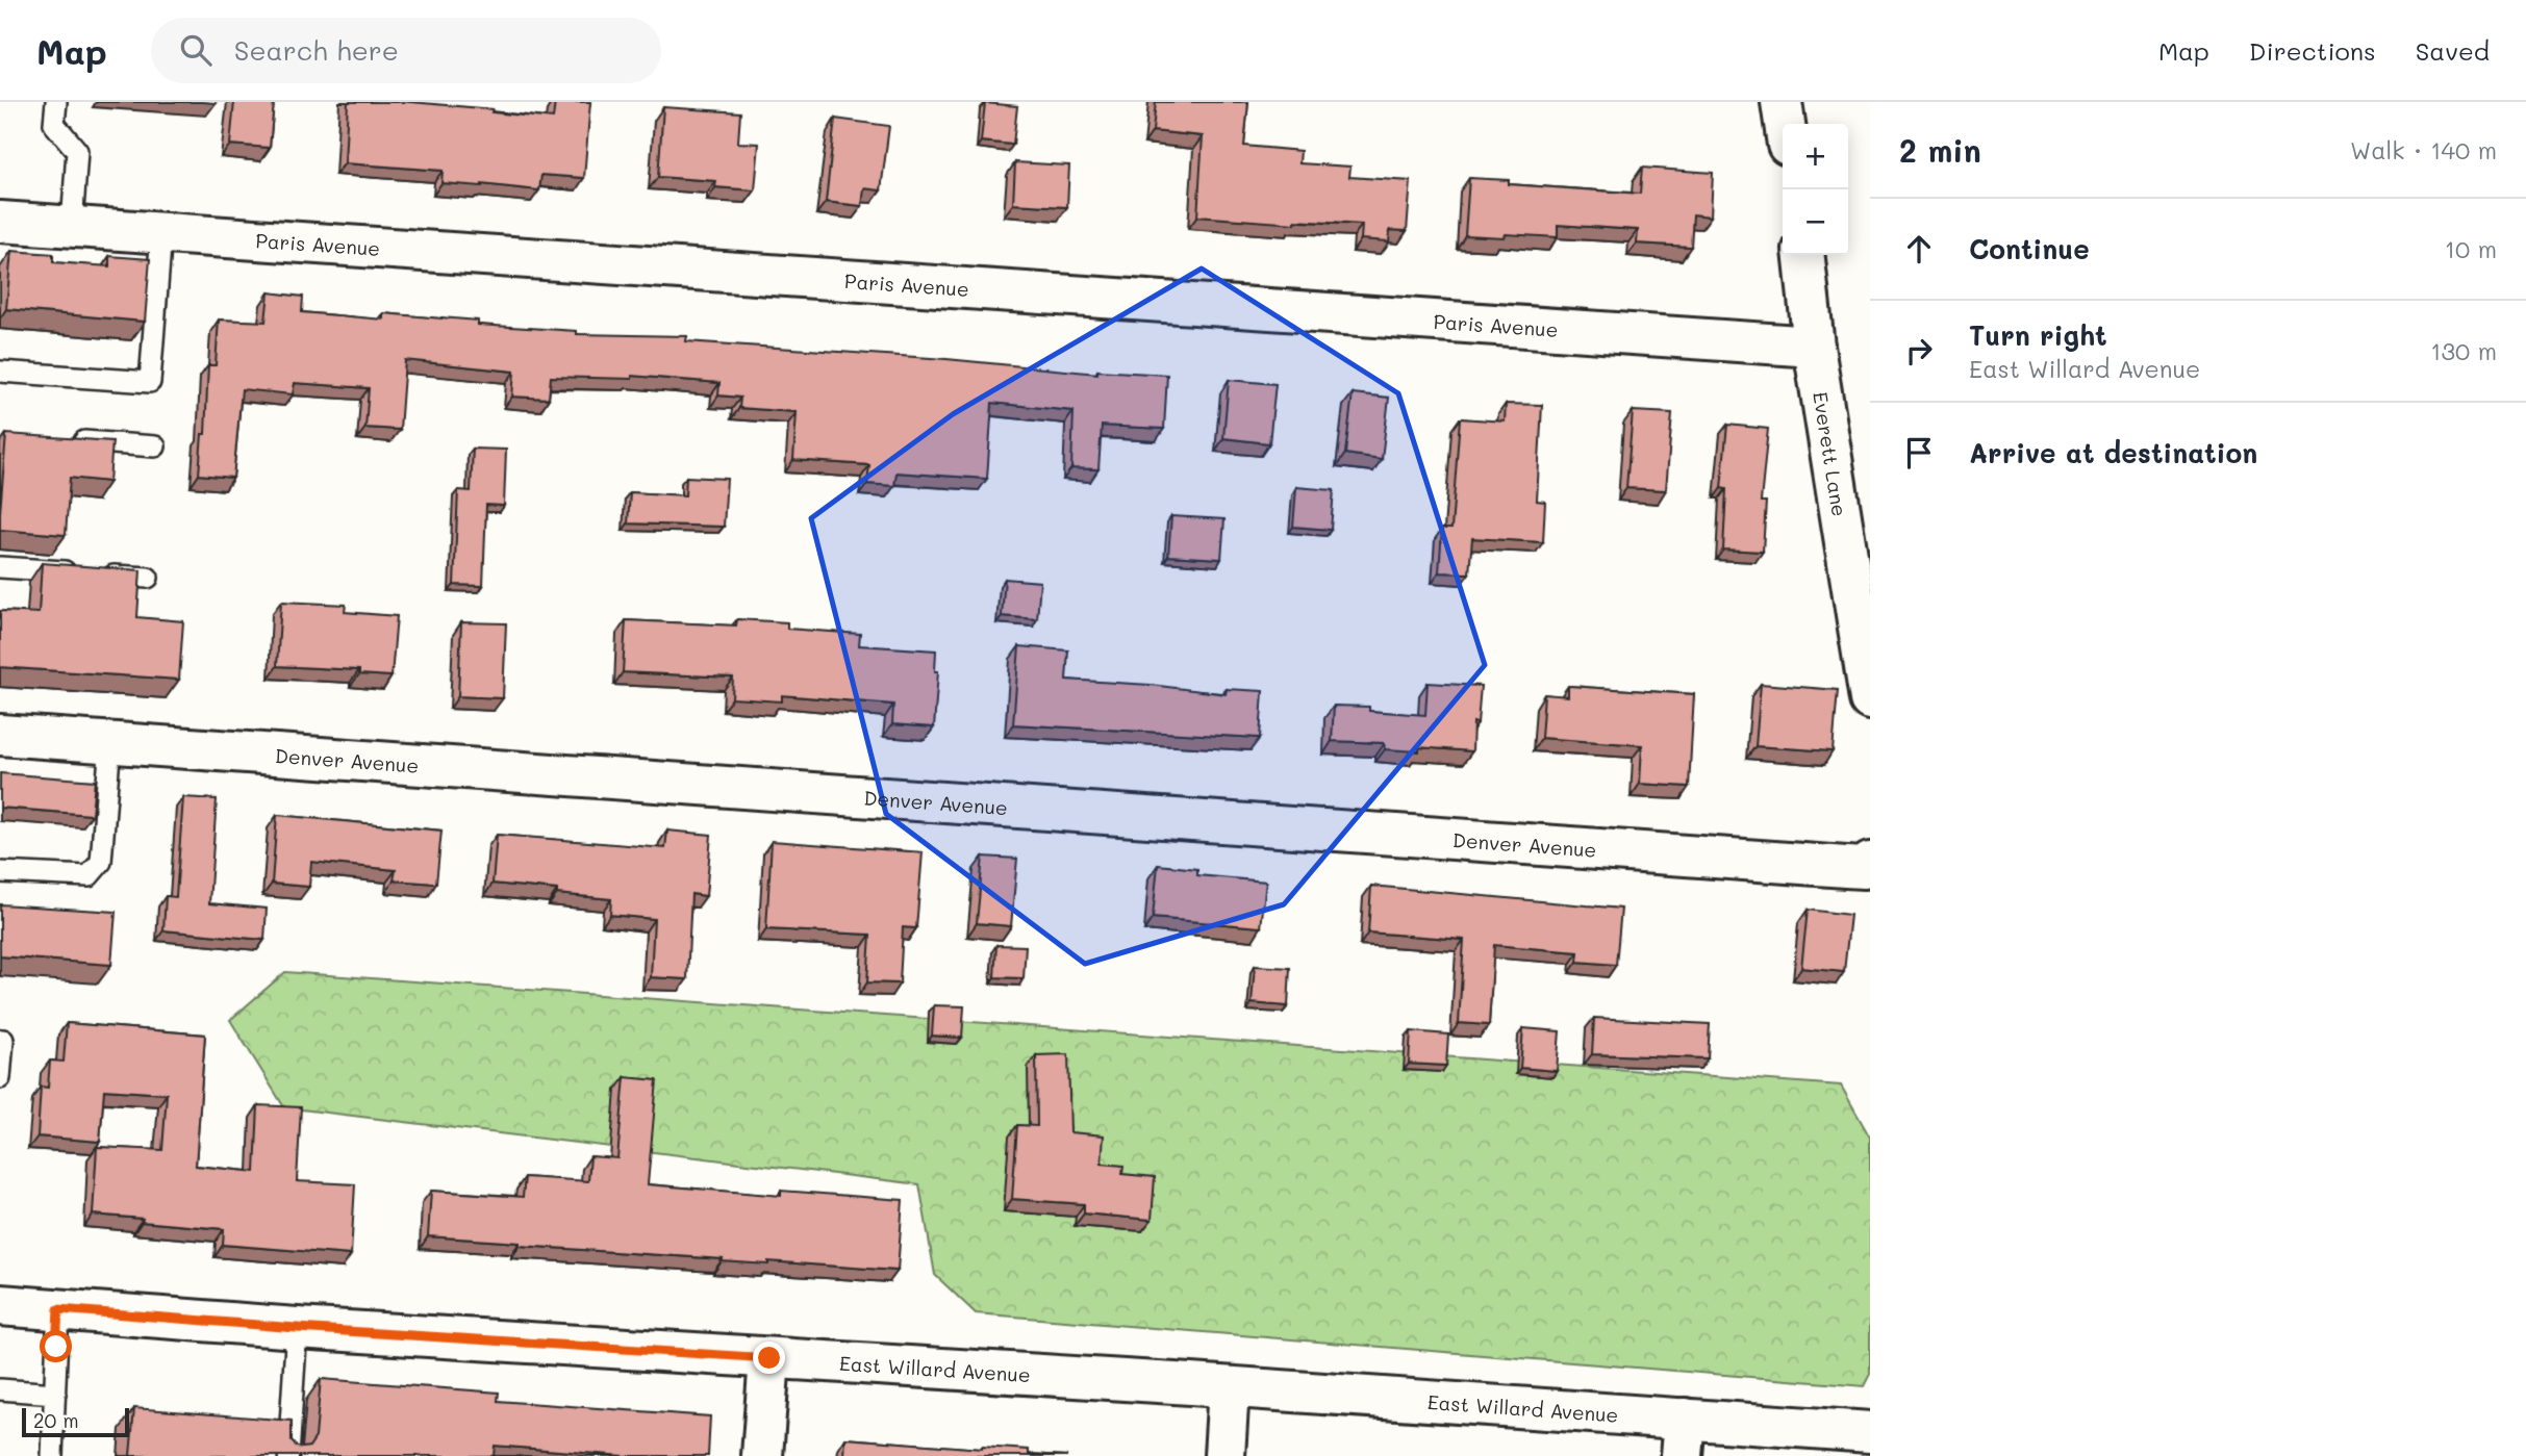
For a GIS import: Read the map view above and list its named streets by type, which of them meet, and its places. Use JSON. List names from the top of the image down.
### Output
{
  "streets": {
    "street": [
      "Paris Avenue",
      "Everett Lane",
      "Denver Avenue",
      "East Willard Avenue"
    ]
  },
  "crossings": [
    ["Paris Avenue", "Everett Lane"]
  ],
  "scale_bar": "20 m",
  "page": {
    "header": "Map",
    "search": "Search here",
    "nav": ["Map", "Directions", "Saved"],
    "heading": ["2 min", "Walk · 140 m"],
    "map_buttons": ["+", "−"],
    "list": [
      ["Continue", "10 m"],
      ["Turn right", "East Willard Avenue", "130 m"],
      "Arrive at destination"
    ],
    "scale": "20 m"
  }
}
